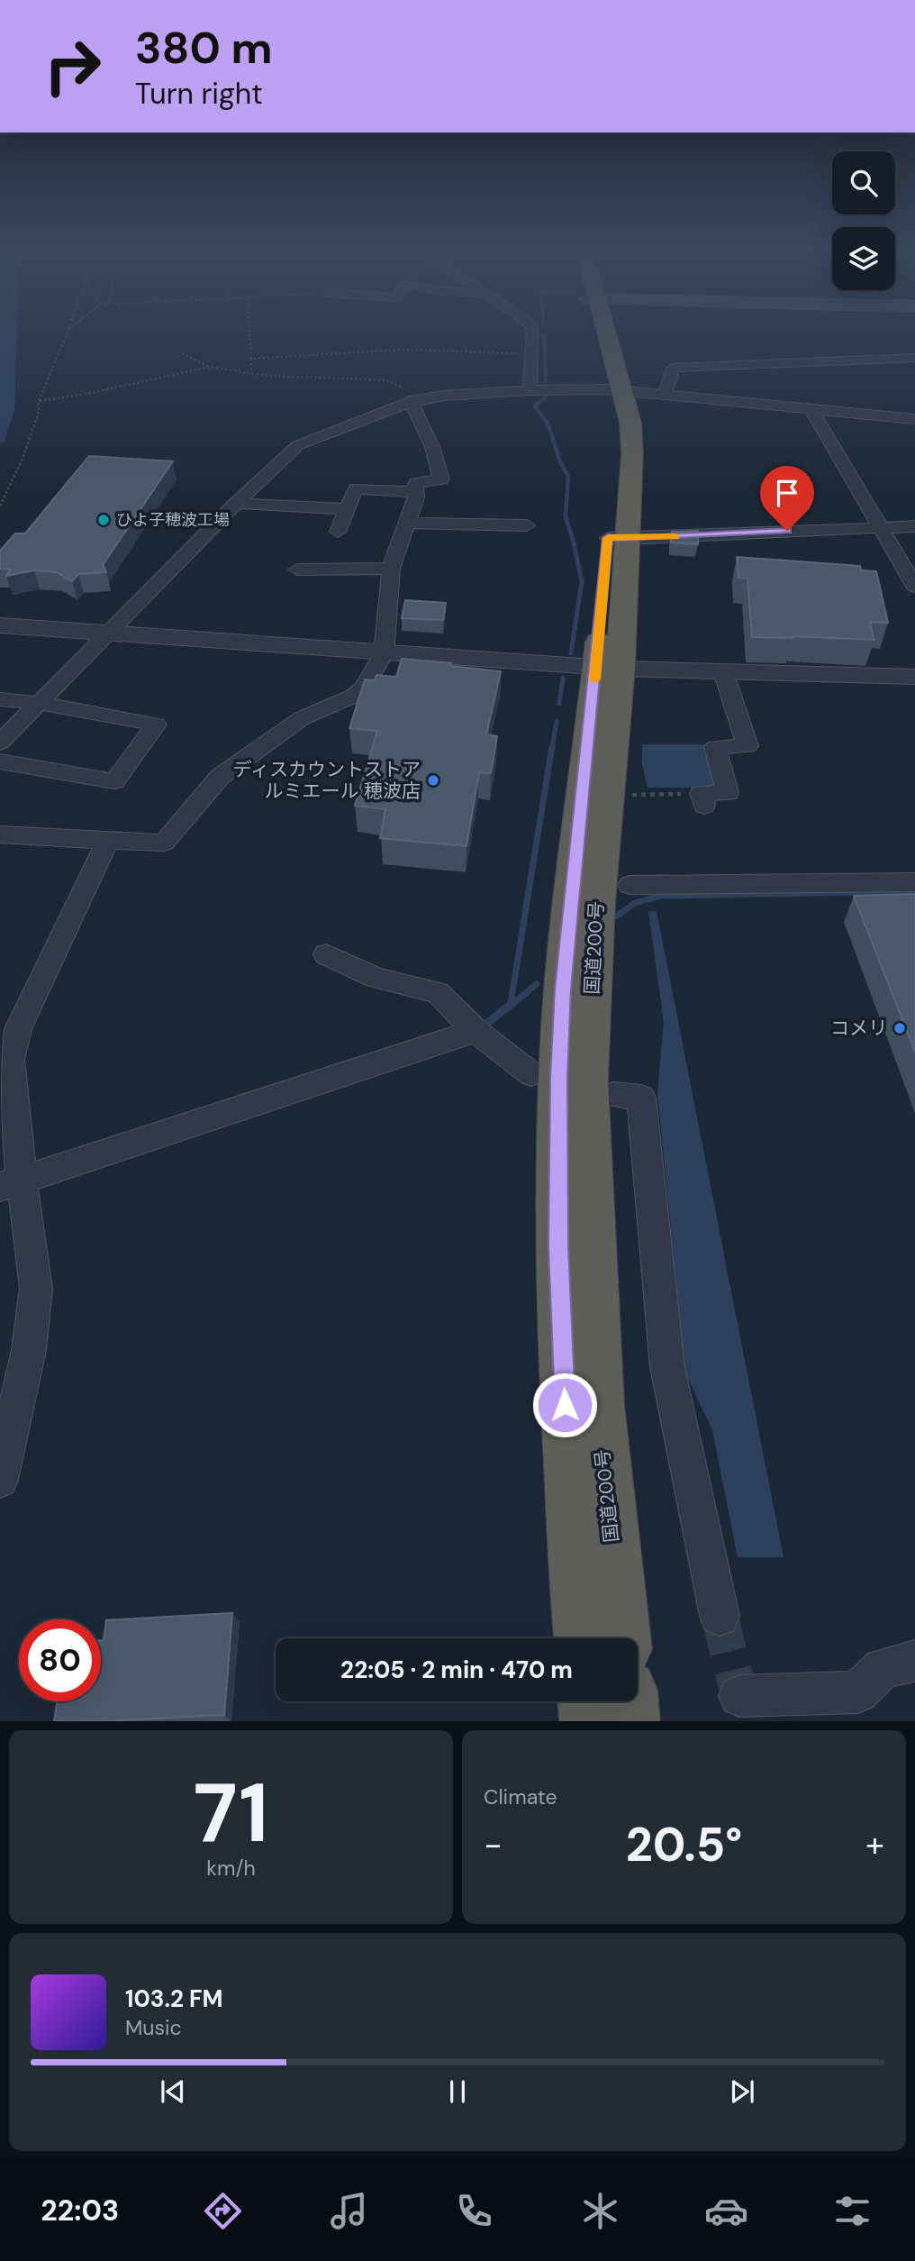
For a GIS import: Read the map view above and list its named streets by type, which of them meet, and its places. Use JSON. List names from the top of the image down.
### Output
{
  "streets": {
    "highway": ["国道200号"]
  },
  "places": ["ひよ子穂波工場", "ディスカウントストア ルミエール 穂波店", "コメリ"],
  "page": {
    "turn": ["380 m", "Turn right"],
    "limit": "80",
    "trip": "22:05 · 2 min · 470 m",
    "tile": [
      ["71", "km/h"],
      "Climate"
    ],
    "heat": ["−", "20.5°", "+"],
    "song": ["103.2 FM", "Music"],
    "tabs": "22:03"
  }
}
